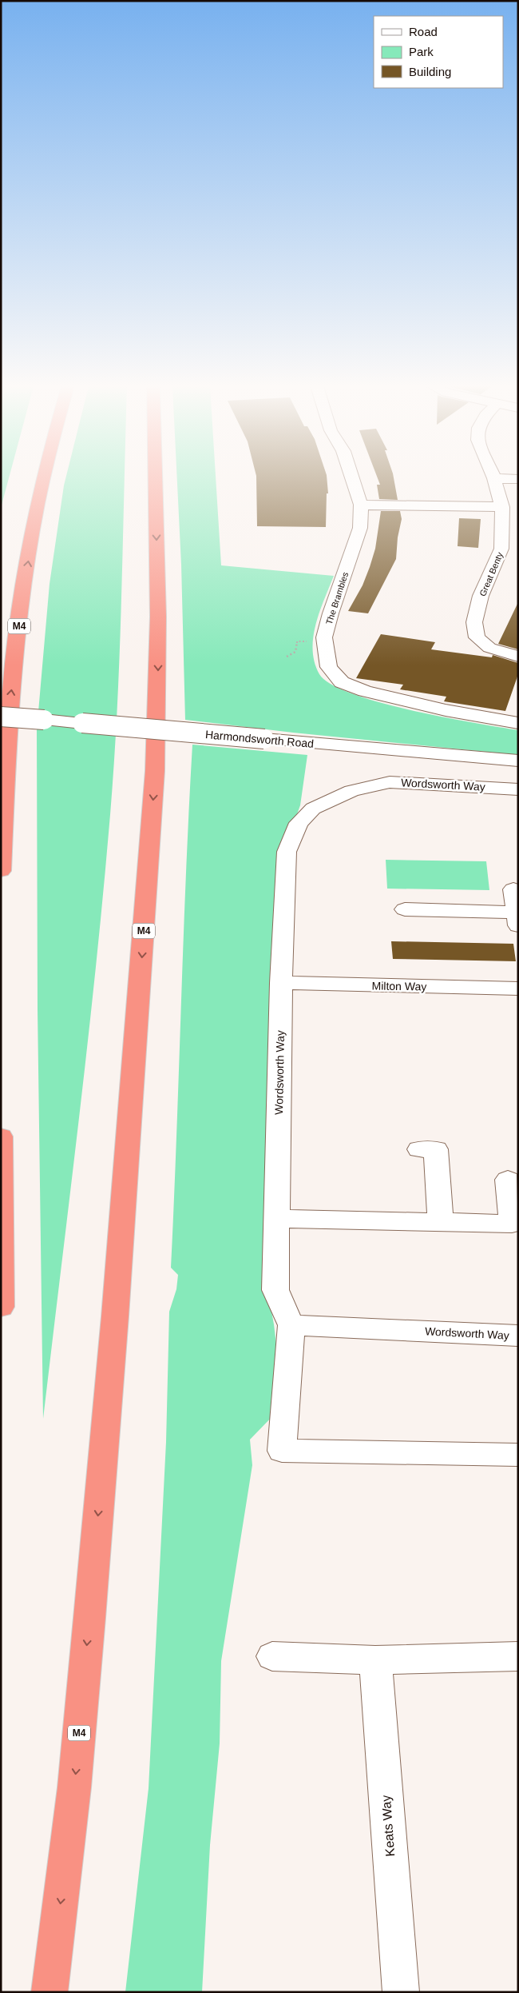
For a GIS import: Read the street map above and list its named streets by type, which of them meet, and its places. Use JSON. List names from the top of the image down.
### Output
{
  "streets": {
    "highway": ["M4"],
    "street": [
      "Great Benty",
      "The Brambles",
      "Harmondsworth Road",
      "Wordsworth Way",
      "Milton Way",
      "Keats Way"
    ]
  },
  "crossings": [
    ["Wordsworth Way", "Milton Way"]
  ],
  "legend": ["Road", "Park", "Building"]
}
